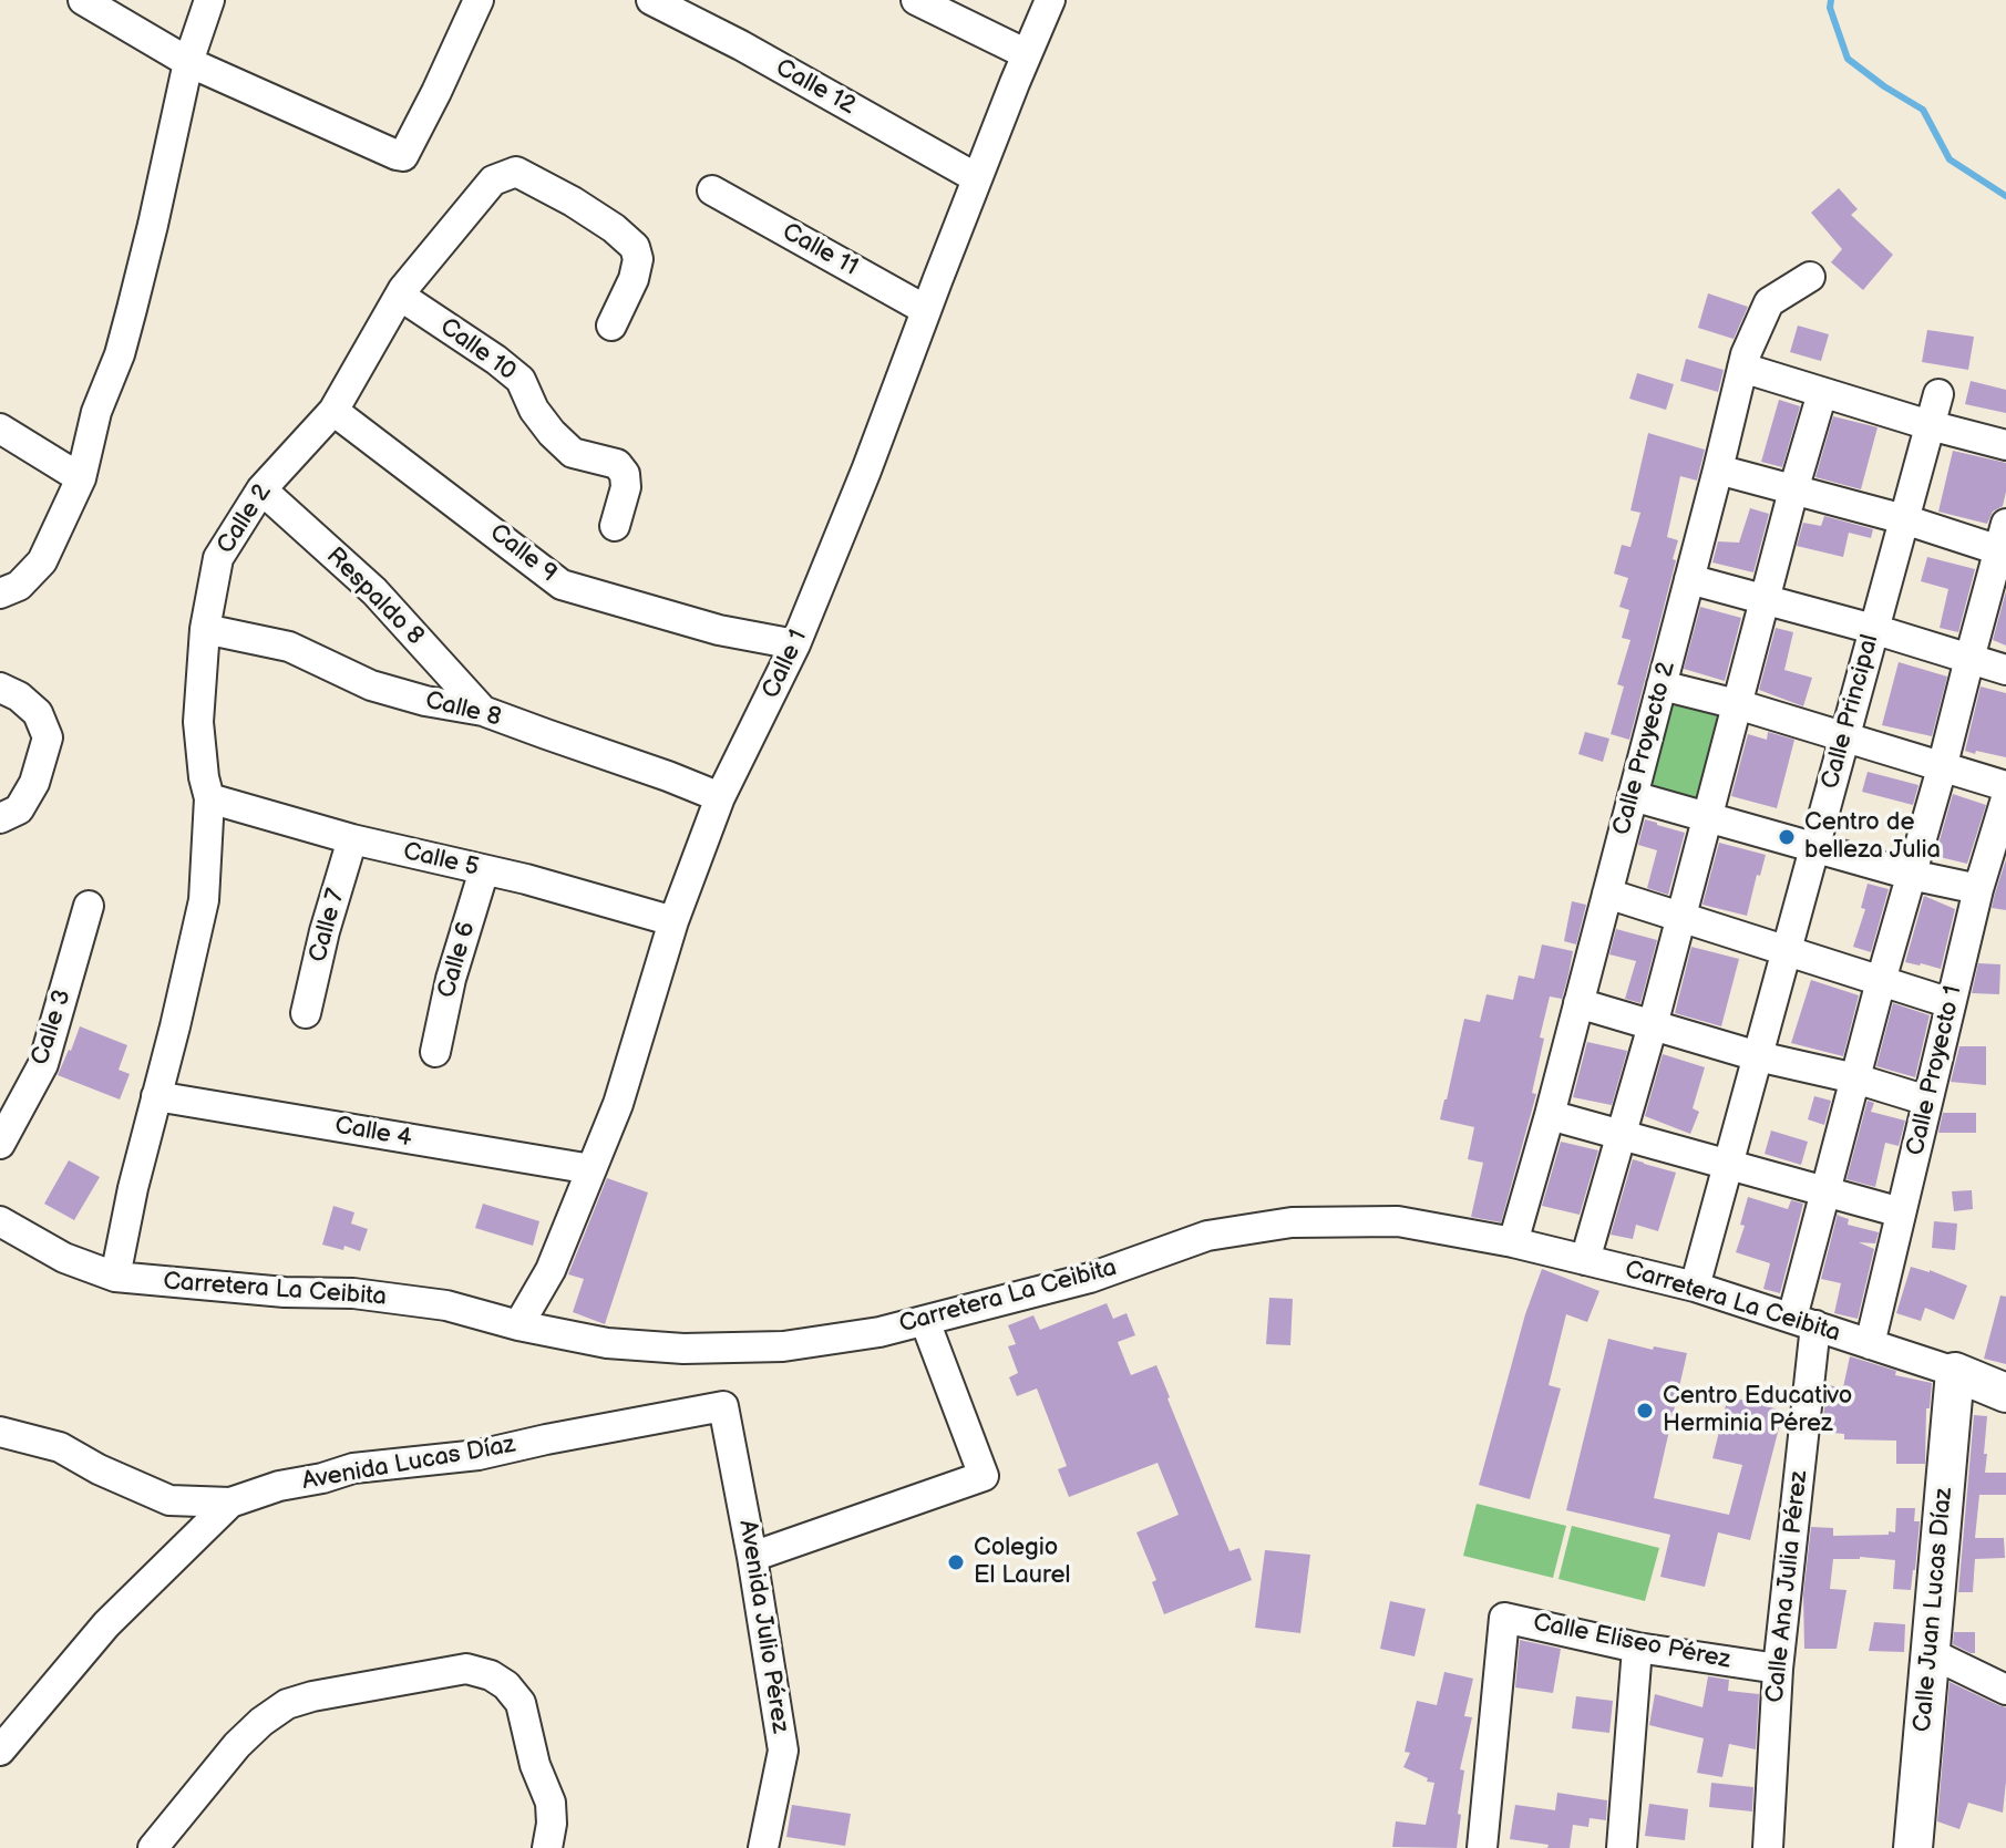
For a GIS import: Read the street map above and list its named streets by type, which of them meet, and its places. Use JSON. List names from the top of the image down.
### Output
{
  "streets": {
    "main road": ["Carretera La Ceibita", "Calle Juan Lucas Díaz"],
    "street": [
      "Calle 12",
      "Calle 11",
      "Calle 10",
      "Calle 2",
      "Calle 9",
      "Respaldo 8",
      "Calle 1",
      "Calle 8",
      "Calle Principal",
      "Calle Proyecto 2",
      "Calle 5",
      "Calle 7",
      "Calle 6",
      "Calle 3",
      "Calle Proyecto 1",
      "Calle 4",
      "Avenida Lucas Díaz",
      "Calle Ana Julia Pérez",
      "Avenida Julio Pérez",
      "Calle Eliseo Pérez"
    ]
  },
  "crossings": [
    ["Calle 12", "Calle 1"],
    ["Calle 11", "Calle 1"],
    ["Calle 10", "Calle 2"],
    ["Calle 2", "Calle 9"],
    ["Calle 2", "Respaldo 8"],
    ["Calle 2", "Calle 8"],
    ["Calle 2", "Calle 5"],
    ["Calle 2", "Calle 4"],
    ["Calle 2", "Carretera La Ceibita"],
    ["Calle 9", "Calle 1"],
    ["Respaldo 8", "Calle 8"],
    ["Calle 1", "Calle 8"],
    ["Calle 1", "Calle 5"],
    ["Calle 1", "Calle 4"],
    ["Calle 1", "Carretera La Ceibita"],
    ["Calle Principal", "Carretera La Ceibita"],
    ["Calle Proyecto 2", "Carretera La Ceibita"],
    ["Calle 5", "Calle 7"],
    ["Calle 5", "Calle 6"],
    ["Calle Proyecto 1", "Carretera La Ceibita"],
    ["Carretera La Ceibita", "Calle Ana Julia Pérez"],
    ["Carretera La Ceibita", "Calle Juan Lucas Díaz"],
    ["Avenida Lucas Díaz", "Avenida Julio Pérez"],
    ["Calle Ana Julia Pérez", "Calle Eliseo Pérez"]
  ],
  "places": ["Centro de belleza Julia", "Centro Educativo Herminia Pérez", "Colegio El Laurel"]
}
